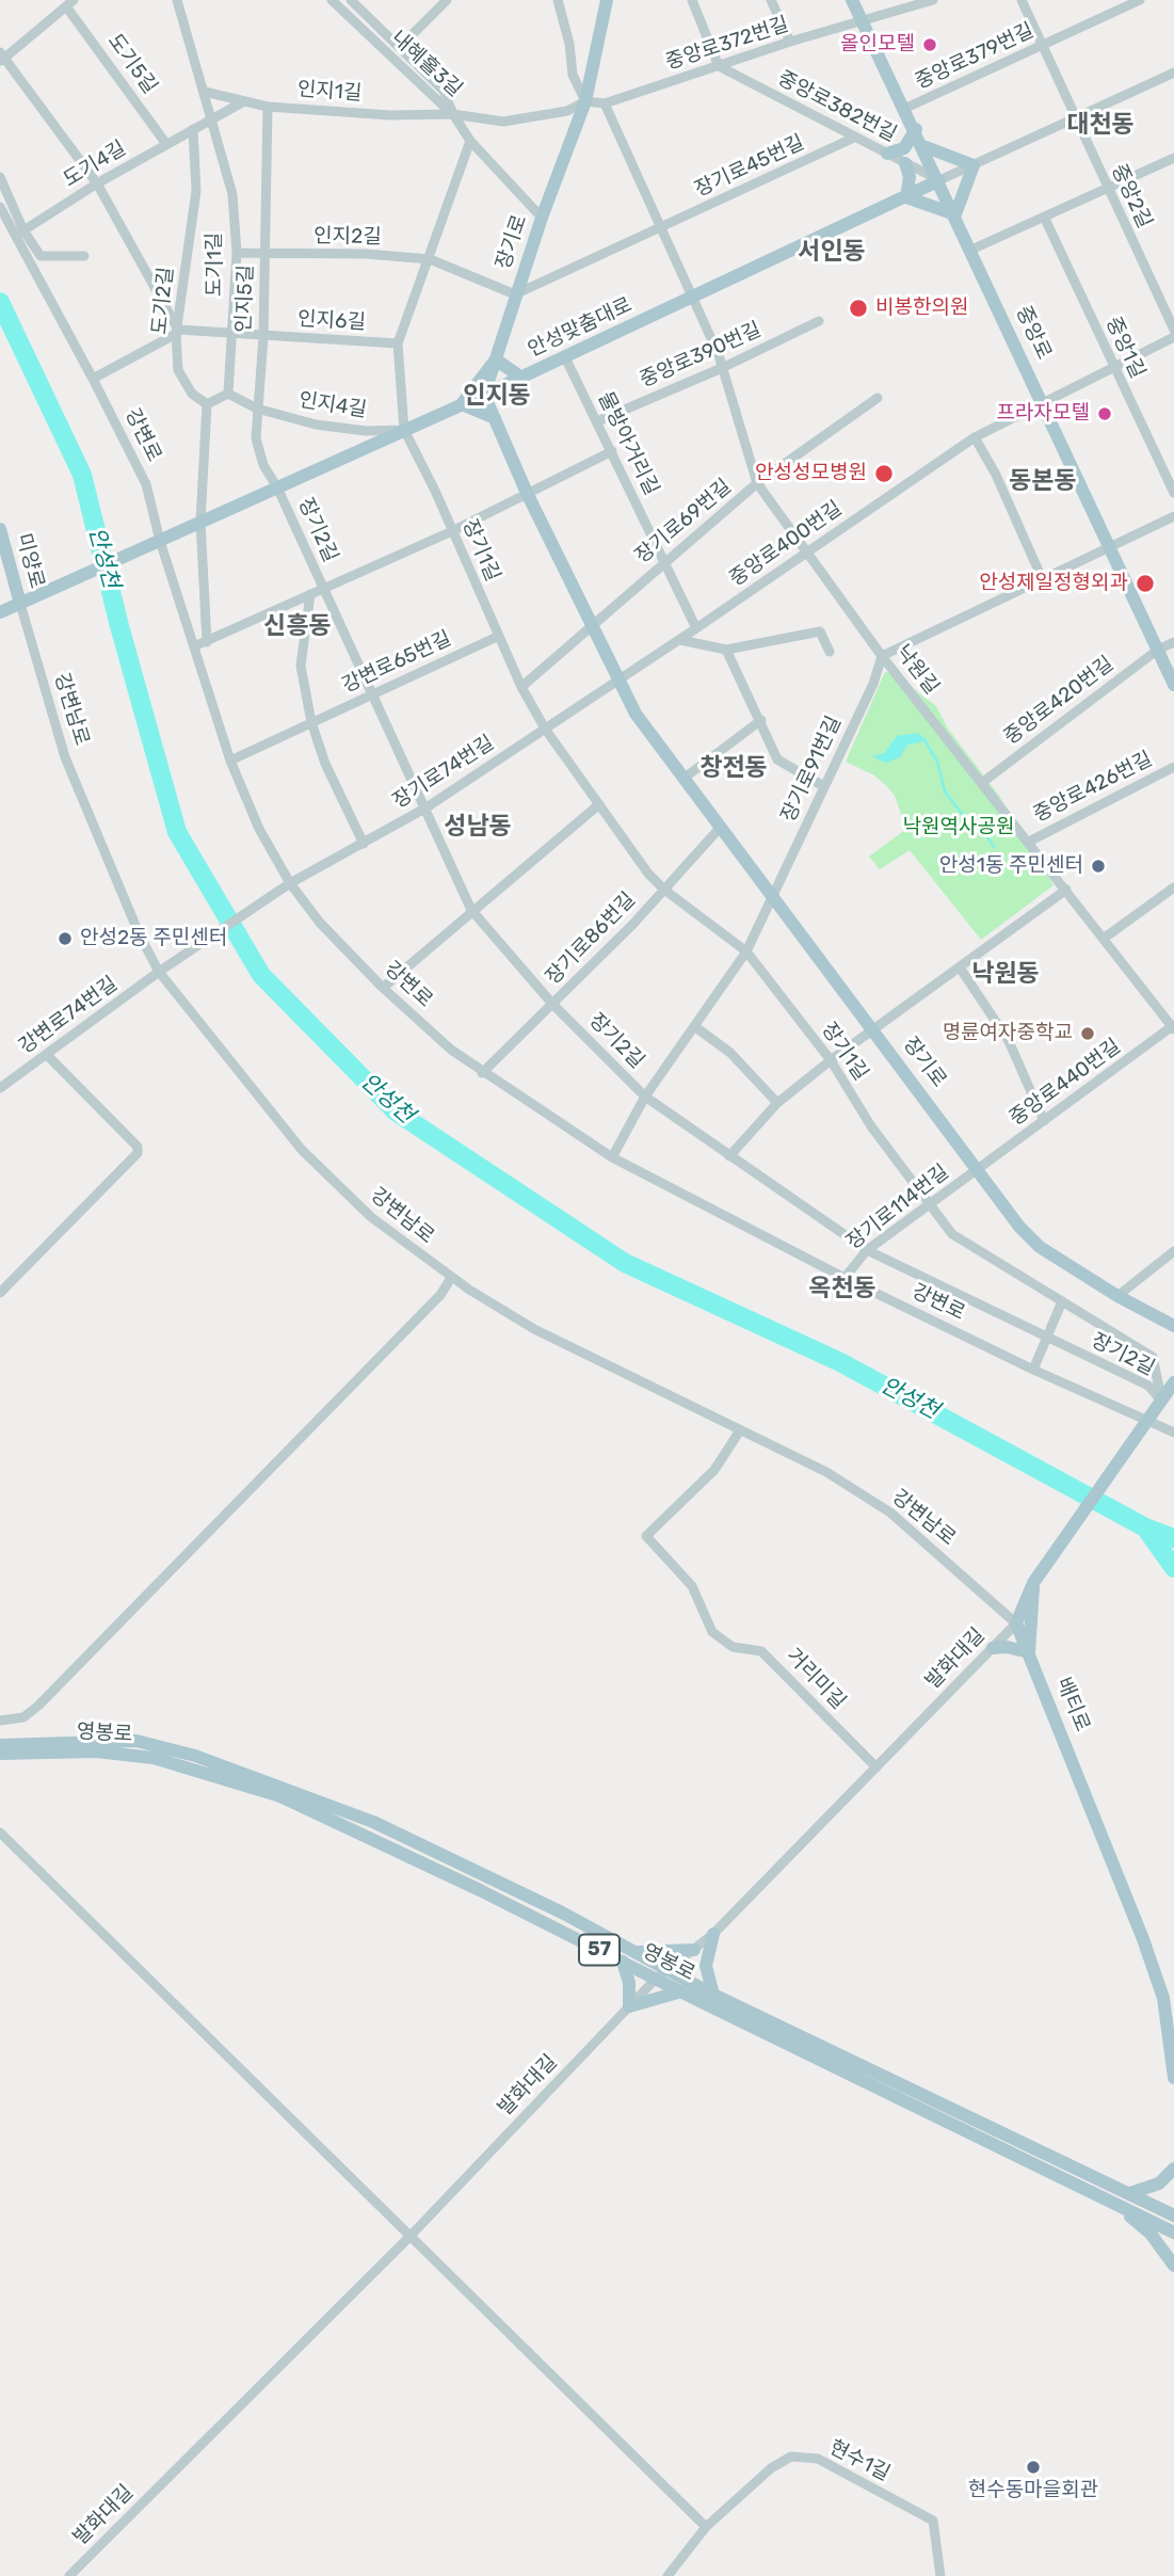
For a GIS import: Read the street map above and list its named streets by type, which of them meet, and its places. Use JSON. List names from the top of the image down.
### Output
{
  "streets": {
    "main road": [
      "장기로",
      "안성맞춤대로",
      "중앙로",
      "미양로",
      "배티로",
      "영봉로",
      "57"
    ],
    "street": [
      "중앙로372번길",
      "중앙로379번길",
      "도기5길",
      "내혜홀3길",
      "인지1길",
      "중앙로382번길",
      "도기4길",
      "장기로45번길",
      "중앙2길",
      "인지2길",
      "도기1길",
      "인지5길",
      "도기2길",
      "인지6길",
      "중앙1길",
      "중앙로390번길",
      "인지4길",
      "강변로",
      "물방아거리길",
      "장기로69번길",
      "장기2길",
      "중앙로400번길",
      "장기1길",
      "강변로65번길",
      "낙원길",
      "중앙로420번길",
      "강변남로",
      "장기로91번길",
      "장기로74번길",
      "중앙로426번길",
      "장기로86번길",
      "강변로74번길",
      "중앙로440번길",
      "장기로114번길",
      "발화대길",
      "거리미길",
      "현수1길"
    ]
  },
  "crossings": [
    ["중앙로372번길", "인지1길"],
    ["중앙로372번길", "중앙로382번길"],
    ["중앙로372번길", "장기로"],
    ["중앙로372번길", "중앙로"],
    ["중앙로379번길", "중앙2길"],
    ["중앙로379번길", "중앙로"],
    ["도기5길", "도기4길"],
    ["도기5길", "도기2길"],
    ["도기5길", "인지6길"],
    ["내혜홀3길", "인지1길"],
    ["인지1길", "도기4길"],
    ["인지1길", "장기로"],
    ["인지1길", "도기1길"],
    ["인지1길", "인지5길"],
    ["중앙로382번길", "장기로45번길"],
    ["중앙로382번길", "안성맞춤대로"],
    ["중앙로382번길", "중앙로"],
    ["도기4길", "도기1길"],
    ["도기4길", "도기2길"],
    ["도기4길", "강변로"],
    ["장기로45번길", "인지2길"],
    ["장기로45번길", "장기로"],
    ["중앙2길", "안성맞춤대로"],
    ["인지2길", "장기로"],
    ["인지2길", "도기1길"],
    ["인지2길", "인지5길"],
    ["장기로", "안성맞춤대로"],
    ["장기로", "장기로69번길"],
    ["장기로", "중앙로400번길"],
    ["장기로", "장기로91번길"],
    ["장기로", "장기로74번길"],
    ["장기로", "장기로86번길"],
    ["장기로", "중앙로440번길"],
    ["장기로", "장기로114번길"],
    ["도기1길", "인지6길"],
    ["도기1길", "인지4길"],
    ["인지5길", "인지6길"],
    ["인지5길", "안성맞춤대로"],
    ["인지5길", "인지4길"],
    ["인지5길", "장기2길"],
    ["도기2길", "인지6길"],
    ["안성맞춤대로", "중앙로"],
    ["안성맞춤대로", "인지4길"],
    ["안성맞춤대로", "강변로"],
    ["안성맞춤대로", "물방아거리길"],
    ["안성맞춤대로", "장기2길"],
    ["안성맞춤대로", "장기1길"],
    ["안성맞춤대로", "미양로"],
    ["안성맞춤대로", "낙원길"],
    ["안성맞춤대로", "강변남로"],
    ["중앙로", "중앙로400번길"],
    ["중앙로", "중앙로420번길"],
    ["중앙1길", "중앙로400번길"],
    ["중앙로390번길", "물방아거리길"],
    ["중앙로390번길", "낙원길"],
    ["인지4길", "장기1길"],
    ["강변로", "강변로65번길"],
    ["강변로", "장기로91번길"],
    ["강변로", "장기로74번길"],
    ["강변로", "장기로86번길"],
    ["강변로", "장기로114번길"],
    ["물방아거리길", "장기로69번길"],
    ["물방아거리길", "중앙로400번길"],
    ["장기로69번길", "낙원길"],
    ["장기2길", "장기1길"],
    ["장기2길", "강변로65번길"],
    ["장기2길", "장기로91번길"],
    ["장기2길", "장기로74번길"],
    ["장기2길", "장기로86번길"],
    ["장기2길", "장기로114번길"],
    ["중앙로400번길", "낙원길"],
    ["중앙로400번길", "장기로74번길"],
    ["장기1길", "강변로65번길"],
    ["장기1길", "장기로91번길"],
    ["장기1길", "장기로74번길"],
    ["장기1길", "장기로86번길"],
    ["장기1길", "장기로114번길"],
    ["미양로", "강변남로"],
    ["낙원길", "중앙로420번길"],
    ["낙원길", "장기로91번길"],
    ["낙원길", "중앙로426번길"],
    ["낙원길", "중앙로440번길"],
    ["강변남로", "강변로74번길"],
    ["강변남로", "발화대길"],
    ["강변남로", "거리미길"],
    ["강변남로", "배티로"],
    ["장기로74번길", "강변로74번길"],
    ["중앙로440번길", "장기로114번길"],
    ["발화대길", "거리미길"],
    ["발화대길", "배티로"],
    ["발화대길", "영봉로"]
  ],
  "districts": [
    "대천동",
    "서인동",
    "인지동",
    "동본동",
    "신흥동",
    "창전동",
    "성남동",
    "낙원동",
    "옥천동"
  ],
  "water": ["안성천"],
  "parks": ["낙원역사공원"],
  "places": [
    "올인모텔",
    "비봉한의원",
    "프라자모텔",
    "안성성모병원",
    "안성제일정형외과",
    "안성1동 주민센터",
    "안성2동 주민센터",
    "명륜여자중학교",
    "현수동마을회관"
  ]
}
